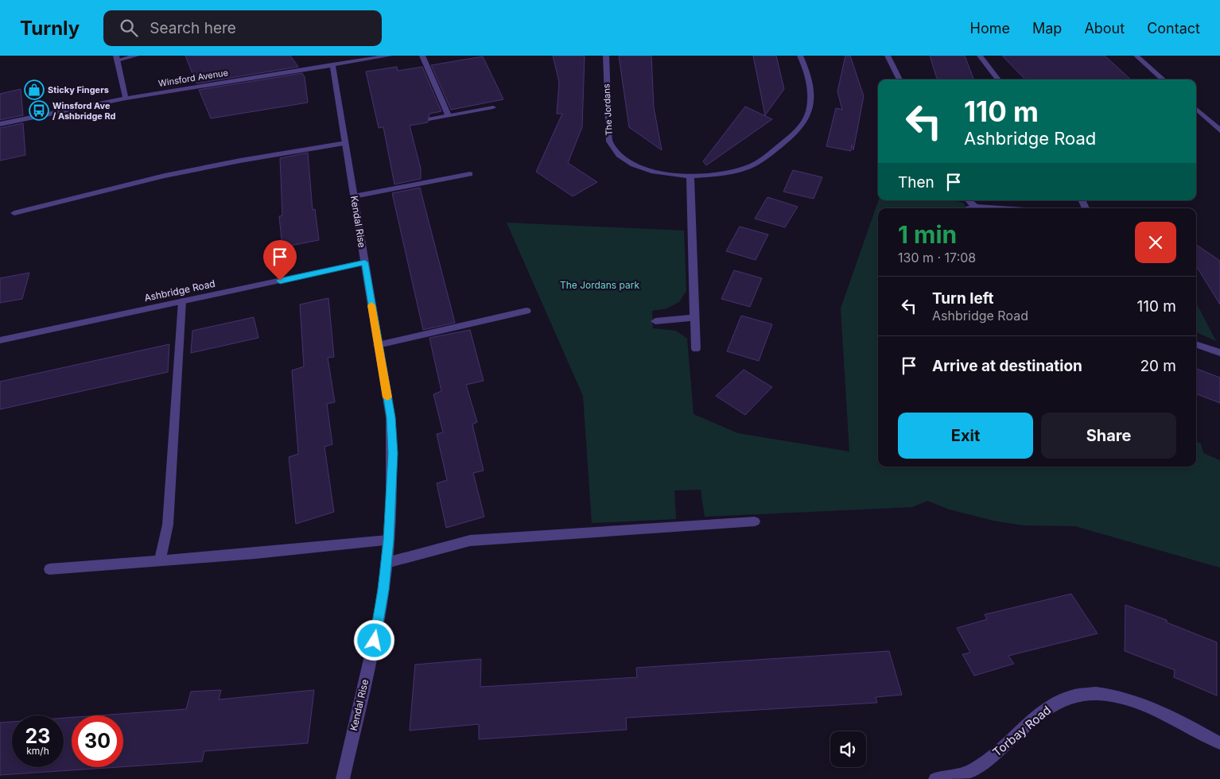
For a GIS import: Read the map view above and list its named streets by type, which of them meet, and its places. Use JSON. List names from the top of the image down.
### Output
{
  "streets": {
    "street": [
      "Winsford Avenue",
      "The Jordans",
      "Kendal Rise",
      "Ashbridge Road",
      "Torbay Road"
    ]
  },
  "crossings": [
    ["Winsford Avenue", "Kendal Rise"],
    ["Kendal Rise", "Ashbridge Road"]
  ],
  "parks": ["The Jordans park"],
  "places": {
    "shop": ["Sticky Fingers"],
    "bus stop": ["Winsford Ave / Ashbridge Rd"]
  },
  "page": {
    "header": "Turnly",
    "search": "Search here",
    "nav": [
      "Home",
      "Map",
      "About",
      "Contact"
    ],
    "turn": ["110 m", "Ashbridge Road"],
    "then": "Then",
    "heading": ["1 min", "130 m · 17:08"],
    "list": [
      {
        "name": "Turn left",
        "note": "Ashbridge Road",
        "value": "110 m"
      },
      {
        "name": "Arrive at destination",
        "value": "20 m"
      }
    ],
    "buttons": ["Exit", "Share"],
    "speed": "23 km/h",
    "limit": "30"
  }
}
